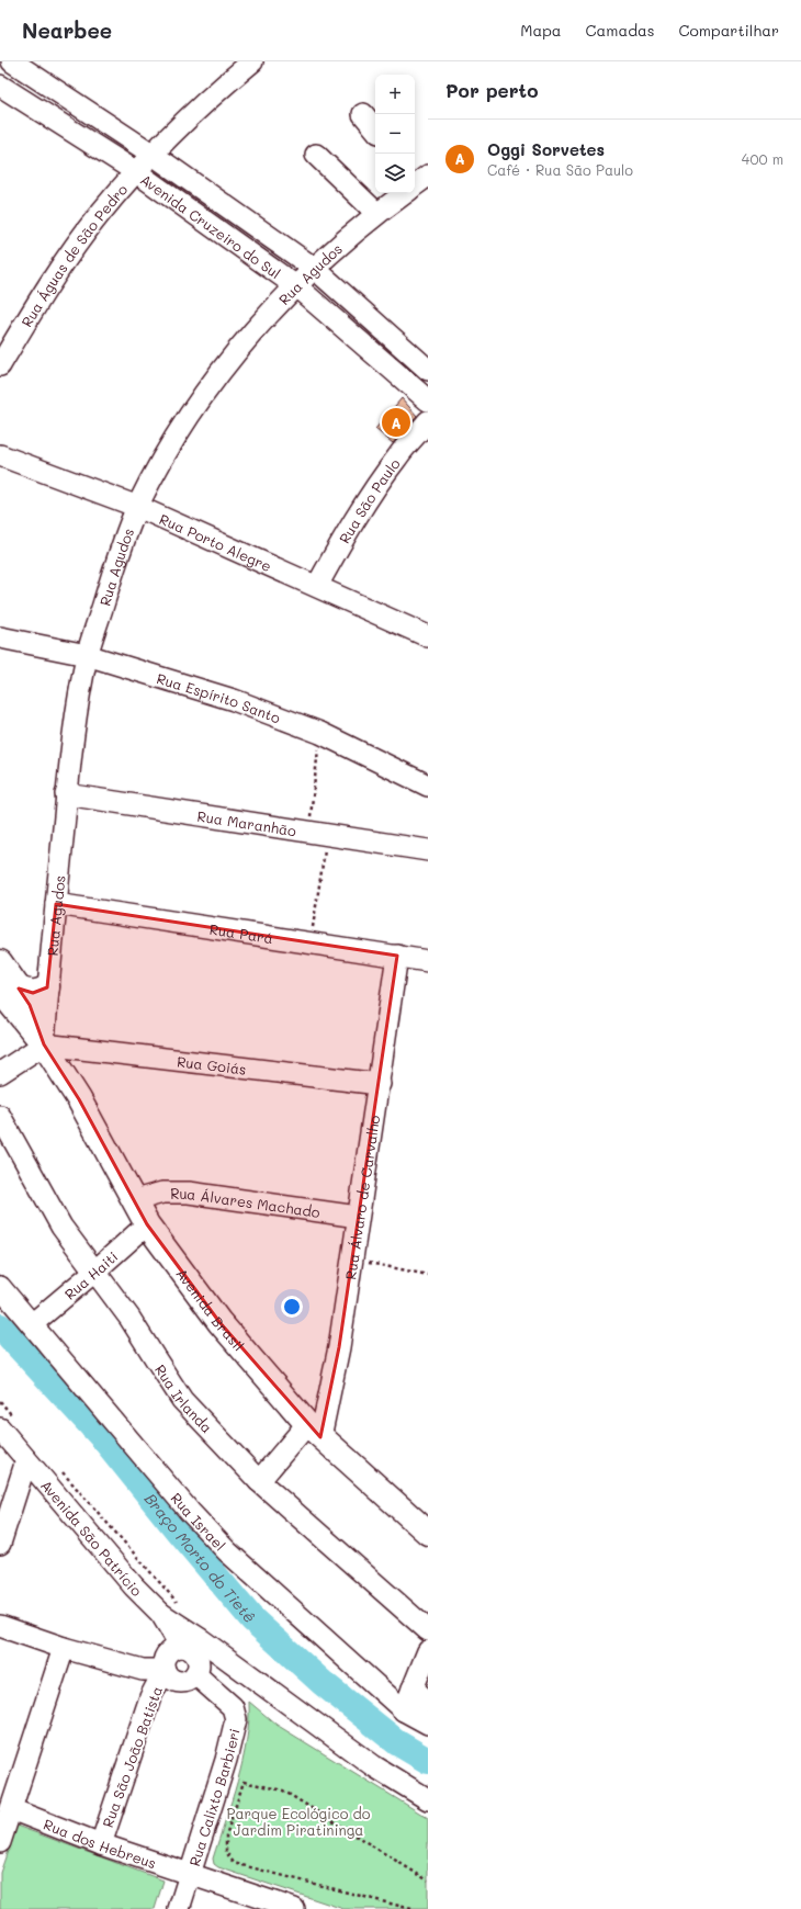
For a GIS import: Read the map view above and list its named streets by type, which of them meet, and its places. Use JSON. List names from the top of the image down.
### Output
{
  "streets": {
    "main road": ["Avenida Brasil"],
    "street": [
      "Avenida Cruzeiro do Sul",
      "Rua Águas de São Pedro",
      "Rua Agudos",
      "Rua São Paulo",
      "Rua Porto Alegre",
      "Rua Espírito Santo",
      "Rua Maranhão",
      "Rua Pará",
      "Rua Goiás",
      "Rua Álvaro de Carvalho",
      "Rua Álvares Machado",
      "Rua Haiti",
      "Rua Irlanda",
      "Rua Israel",
      "Avenida São Patrício",
      "Rua São João Batista",
      "Rua Calixto Barbieri",
      "Rua dos Hebreus"
    ]
  },
  "crossings": [
    ["Avenida Cruzeiro do Sul", "Rua Águas de São Pedro"],
    ["Avenida Cruzeiro do Sul", "Rua Agudos"],
    ["Rua Agudos", "Rua Porto Alegre"],
    ["Rua Agudos", "Rua Espírito Santo"],
    ["Rua Agudos", "Rua Maranhão"],
    ["Rua Agudos", "Rua Pará"],
    ["Rua Agudos", "Rua Goiás"],
    ["Rua Agudos", "Avenida Brasil"],
    ["Rua São Paulo", "Rua Porto Alegre"],
    ["Rua Pará", "Rua Álvaro de Carvalho"],
    ["Rua Goiás", "Rua Álvaro de Carvalho"],
    ["Rua Goiás", "Avenida Brasil"],
    ["Rua Álvaro de Carvalho", "Rua Álvares Machado"],
    ["Rua Álvaro de Carvalho", "Avenida Brasil"],
    ["Rua Álvares Machado", "Avenida Brasil"],
    ["Rua Haiti", "Avenida Brasil"],
    ["Rua Haiti", "Rua Irlanda"],
    ["Rua Haiti", "Rua Israel"],
    ["Avenida São Patrício", "Rua São João Batista"],
    ["Avenida São Patrício", "Rua Calixto Barbieri"],
    ["Rua São João Batista", "Rua Calixto Barbieri"],
    ["Rua São João Batista", "Rua dos Hebreus"],
    ["Rua Calixto Barbieri", "Rua dos Hebreus"]
  ],
  "water": ["Braço Morto do Tietê"],
  "parks": ["Parque Ecológico do Jardim Piratininga"],
  "page": {
    "header": "Nearbee",
    "nav": ["Mapa", "Camadas", "Compartilhar"],
    "heading": "Por perto",
    "map_buttons": ["+", "−"],
    "list": [
      {
        "mark": "A",
        "name": "Oggi Sorvetes",
        "note": "Café · Rua São Paulo",
        "value": "400 m"
      }
    ],
    "pins": "A"
  }
}
